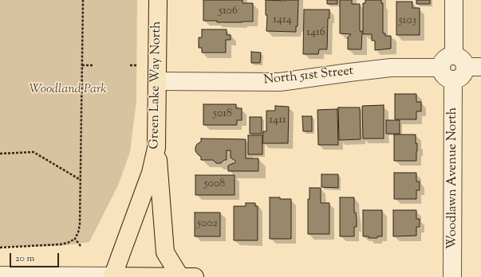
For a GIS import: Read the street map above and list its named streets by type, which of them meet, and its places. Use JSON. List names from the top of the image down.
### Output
{
  "streets": {
    "main road": ["Green Lake Way North"],
    "street": ["North 51st Street", "Woodlawn Avenue North"]
  },
  "crossings": [
    ["North 51st Street", "Green Lake Way North"],
    ["North 51st Street", "Woodlawn Avenue North"]
  ],
  "parks": ["Woodland Park"],
  "house_numbers": [
    "5106",
    "1414",
    "5103",
    "1416",
    "5018",
    "1411",
    "5008",
    "5002"
  ],
  "scale_bar": "20 m"
}
